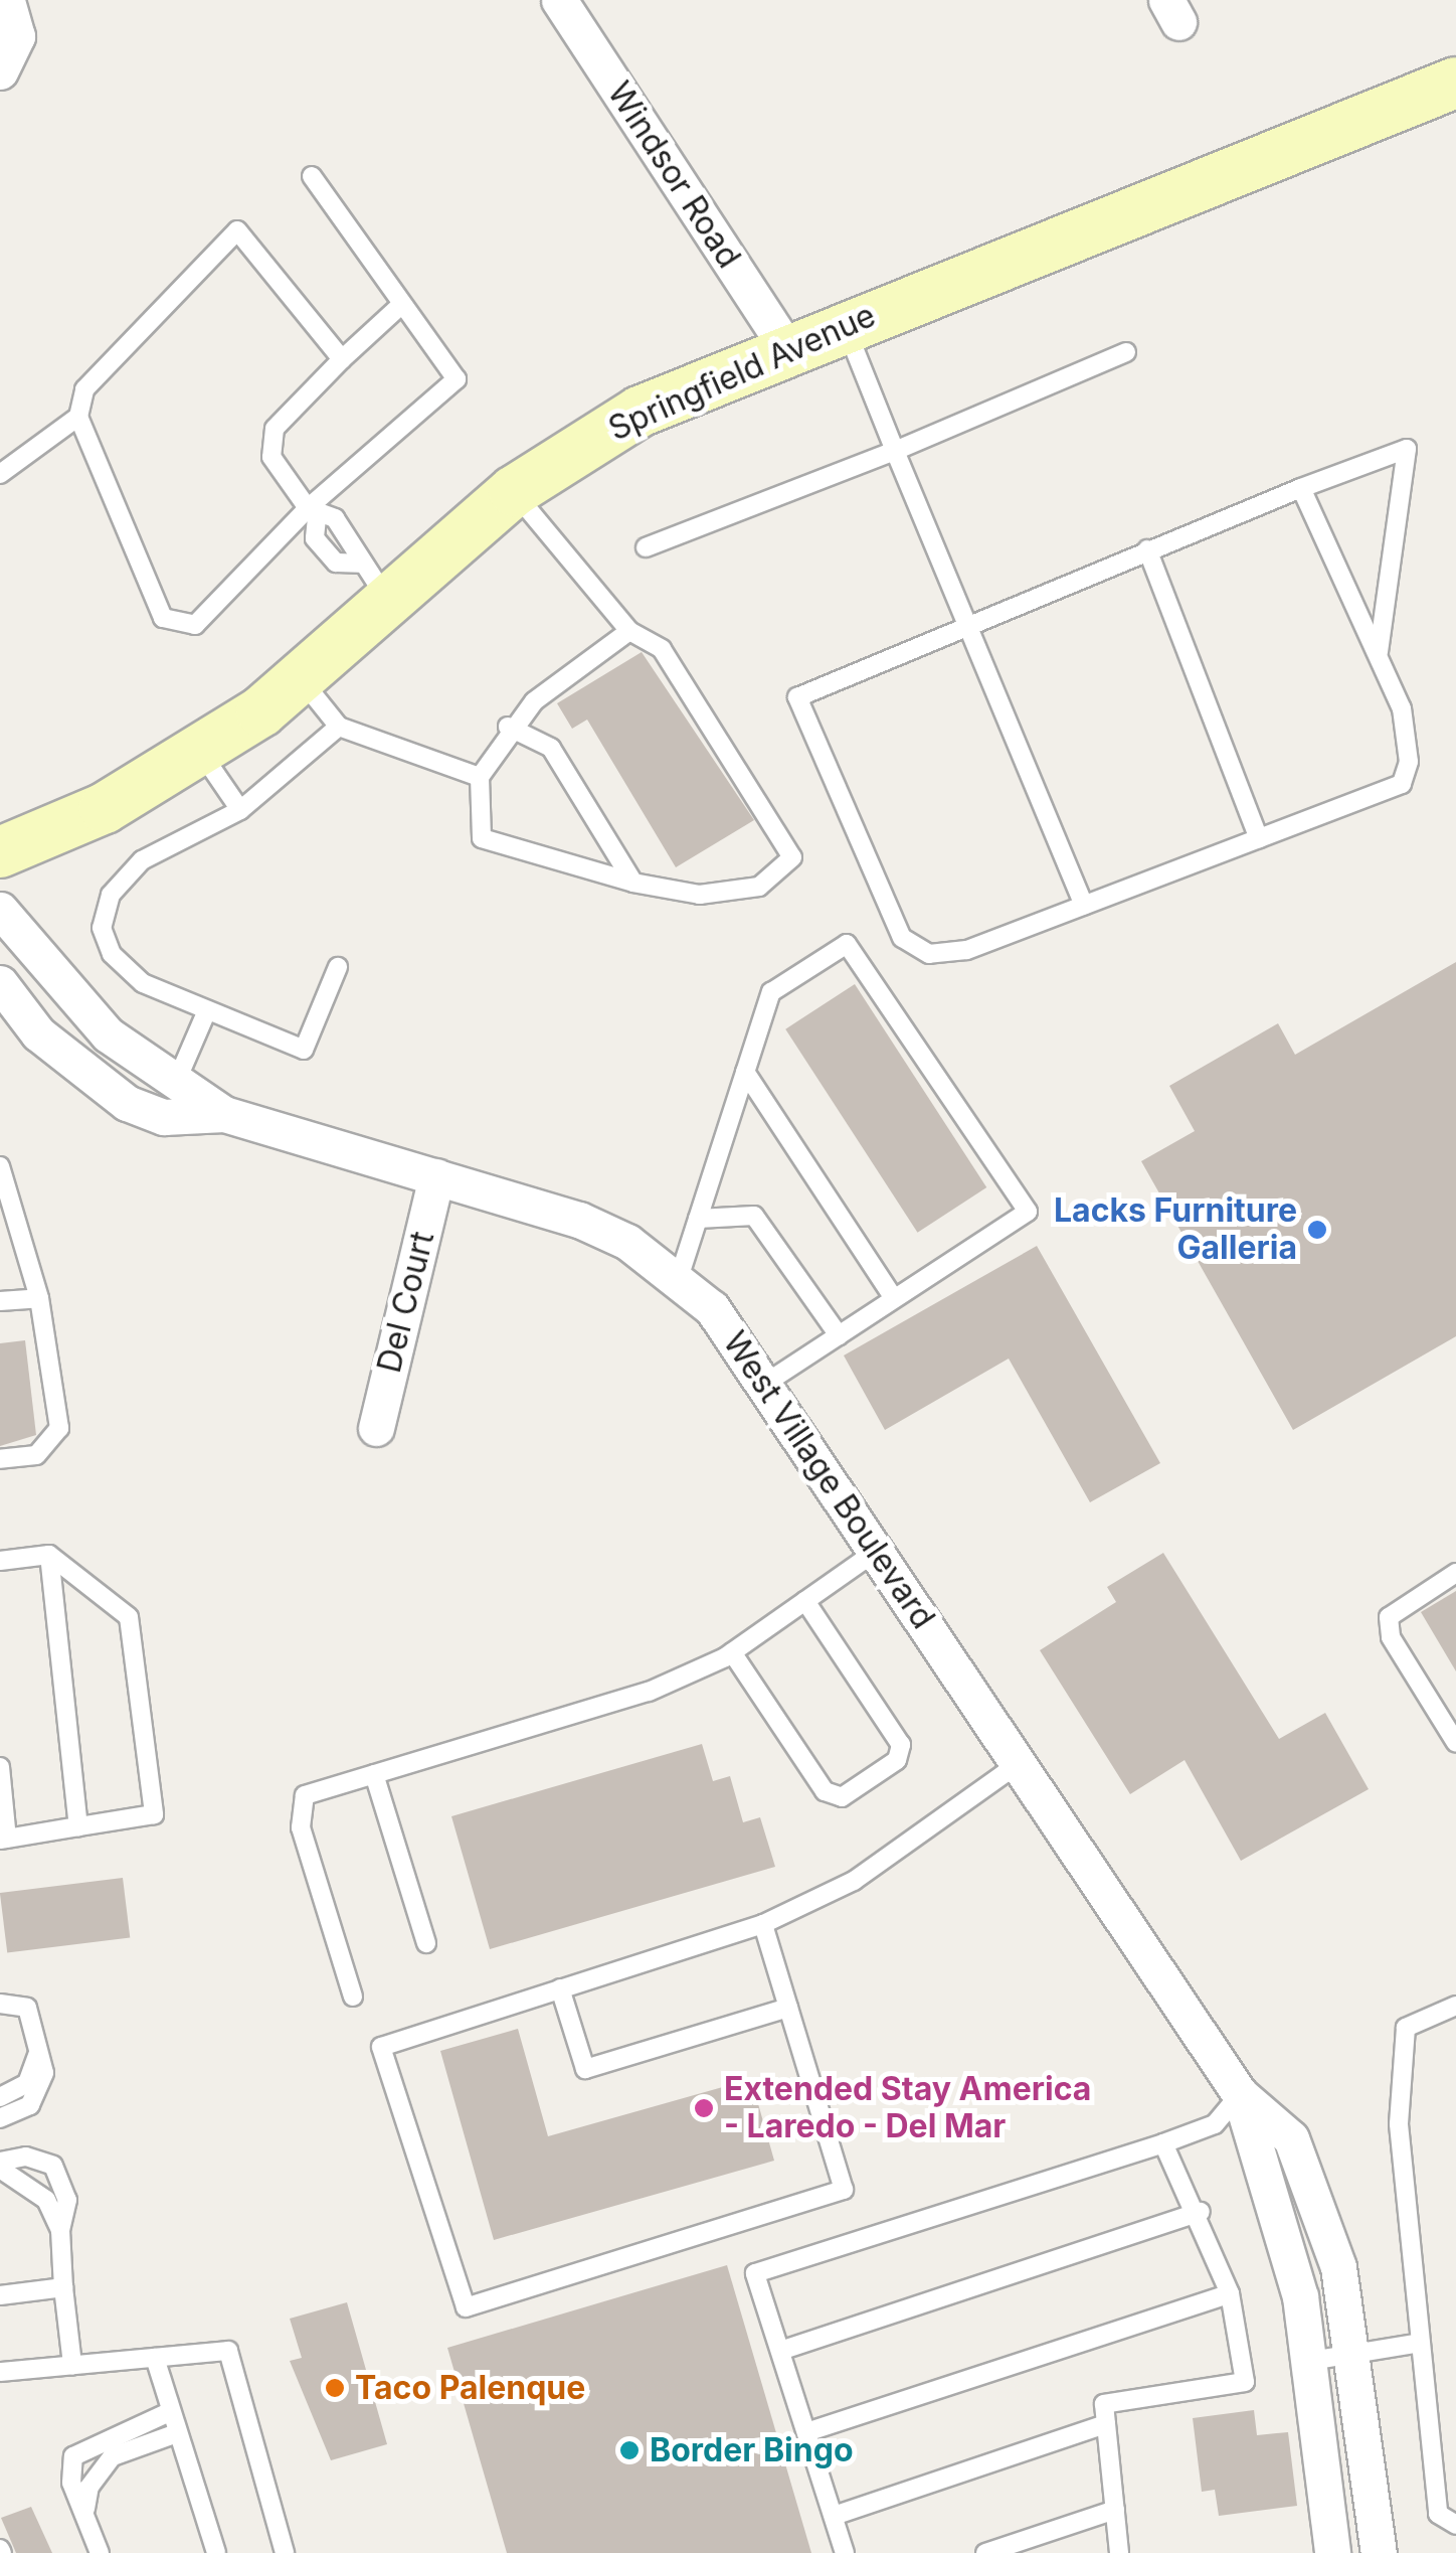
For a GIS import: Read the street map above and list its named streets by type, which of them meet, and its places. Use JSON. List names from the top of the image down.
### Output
{
  "streets": {
    "main road": ["Springfield Avenue"],
    "street": ["Windsor Road", "Del Court", "West Village Boulevard"]
  },
  "crossings": [
    ["Windsor Road", "Springfield Avenue"],
    ["Del Court", "West Village Boulevard"]
  ],
  "places": [
    "Lacks Furniture Galleria",
    "Extended Stay America - Laredo - Del Mar",
    "Taco Palenque",
    "Border Bingo"
  ]
}
